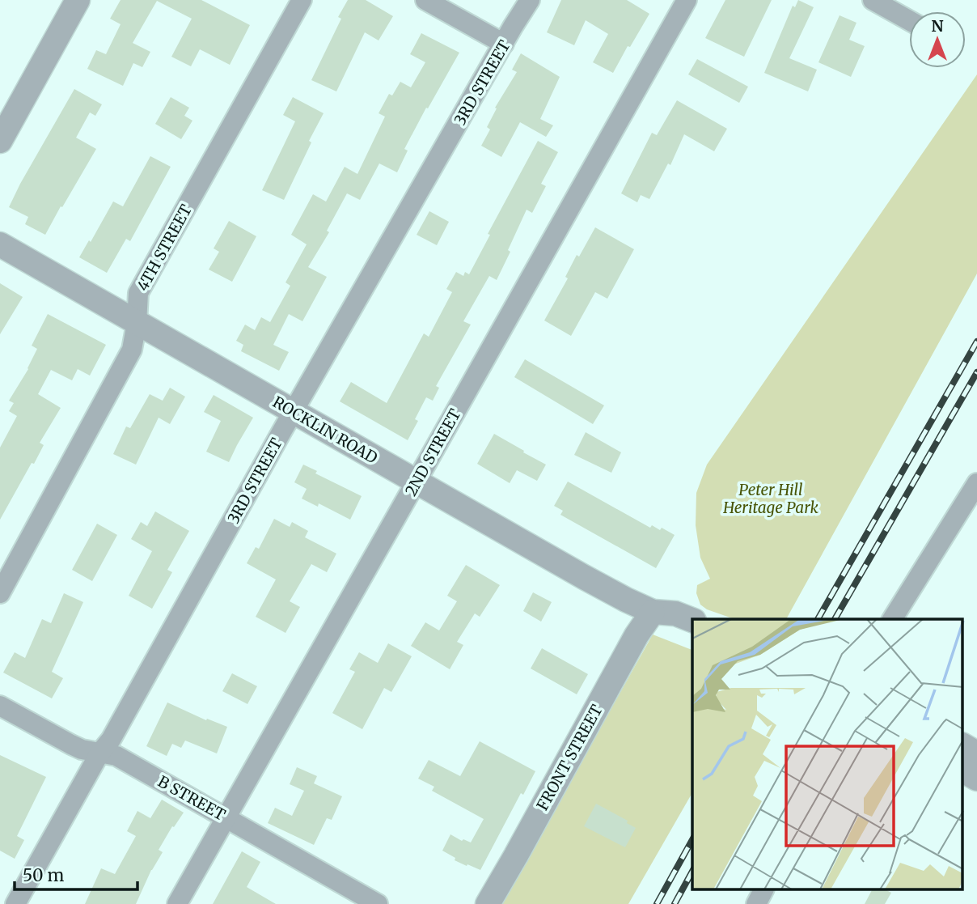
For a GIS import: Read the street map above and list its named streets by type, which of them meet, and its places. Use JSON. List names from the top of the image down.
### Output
{
  "streets": {
    "street": [
      "3RD STREET",
      "4TH STREET",
      "ROCKLIN ROAD",
      "2ND STREET",
      "FRONT STREET",
      "B STREET"
    ]
  },
  "crossings": [
    ["3RD STREET", "ROCKLIN ROAD"],
    ["3RD STREET", "B STREET"],
    ["4TH STREET", "ROCKLIN ROAD"],
    ["ROCKLIN ROAD", "2ND STREET"],
    ["ROCKLIN ROAD", "FRONT STREET"],
    ["2ND STREET", "B STREET"]
  ],
  "parks": ["Peter Hill Heritage Park"],
  "scale_bar": "50 m",
  "north": "top"
}
